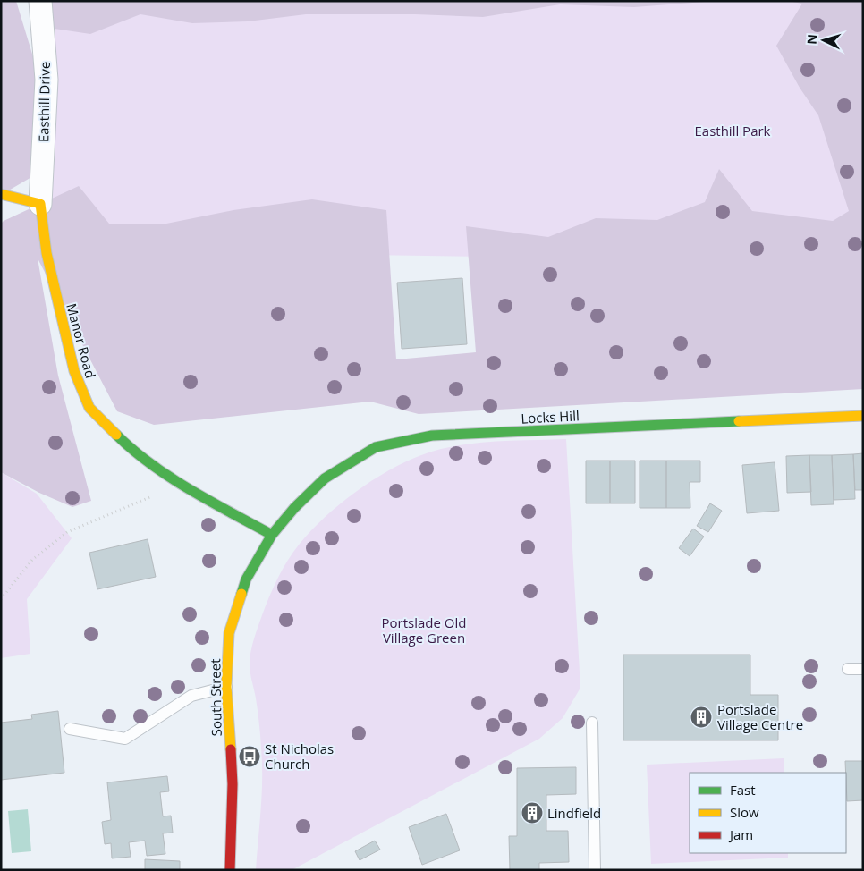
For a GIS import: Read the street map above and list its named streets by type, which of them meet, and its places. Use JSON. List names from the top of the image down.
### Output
{
  "streets": {
    "street": [
      "Easthill Drive",
      "Manor Road",
      "Locks Hill",
      "South Street"
    ]
  },
  "crossings": [
    ["Easthill Drive", "Manor Road"],
    ["Manor Road", "Locks Hill"],
    ["Manor Road", "South Street"],
    ["Locks Hill", "South Street"]
  ],
  "parks": ["Easthill Park", "Portslade Old Village Green"],
  "places": {
    "building": ["Portslade Village Centre", "Lindfield"],
    "bus stop": ["St Nicholas Church"]
  },
  "legend": ["Fast", "Slow", "Jam"],
  "north": "left"
}
